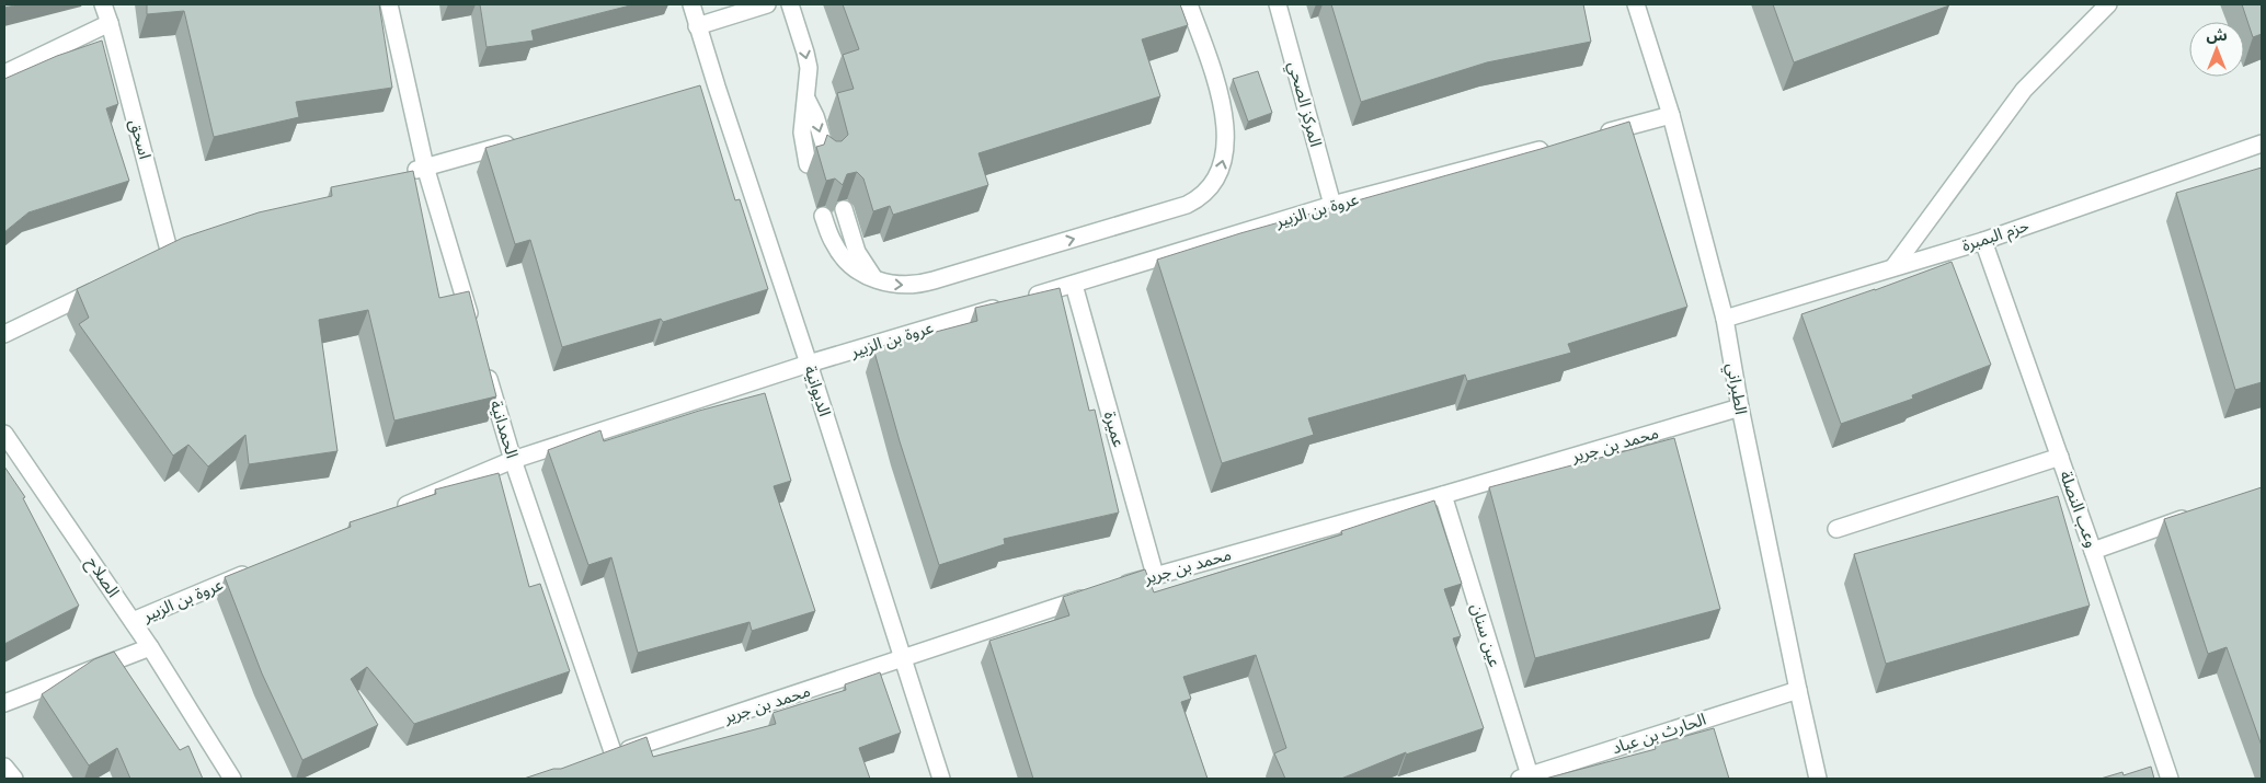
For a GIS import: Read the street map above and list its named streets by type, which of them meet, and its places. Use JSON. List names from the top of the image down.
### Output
{
  "streets": {
    "street": [
      "المركز الصحي",
      "اسحق",
      "عروة بن الزبير",
      "حزم البمبرة",
      "الطبراني",
      "الديوانية",
      "الحمدانية",
      "عميرة",
      "محمد بن جرير",
      "وعب النصلة",
      "الصلاح",
      "عين سنان",
      "الحارث بن عباد"
    ]
  },
  "crossings": [
    ["المركز الصحي", "عروة بن الزبير"],
    ["عروة بن الزبير", "الديوانية"],
    ["عروة بن الزبير", "الحمدانية"],
    ["عروة بن الزبير", "عميرة"],
    ["عروة بن الزبير", "الصلاح"],
    ["حزم البمبرة", "الطبراني"],
    ["حزم البمبرة", "وعب النصلة"],
    ["الطبراني", "محمد بن جرير"],
    ["الطبراني", "الحارث بن عباد"],
    ["الديوانية", "محمد بن جرير"],
    ["الحمدانية", "محمد بن جرير"],
    ["عميرة", "محمد بن جرير"],
    ["محمد بن جرير", "عين سنان"],
    ["عين سنان", "الحارث بن عباد"]
  ],
  "north": "top"
}
